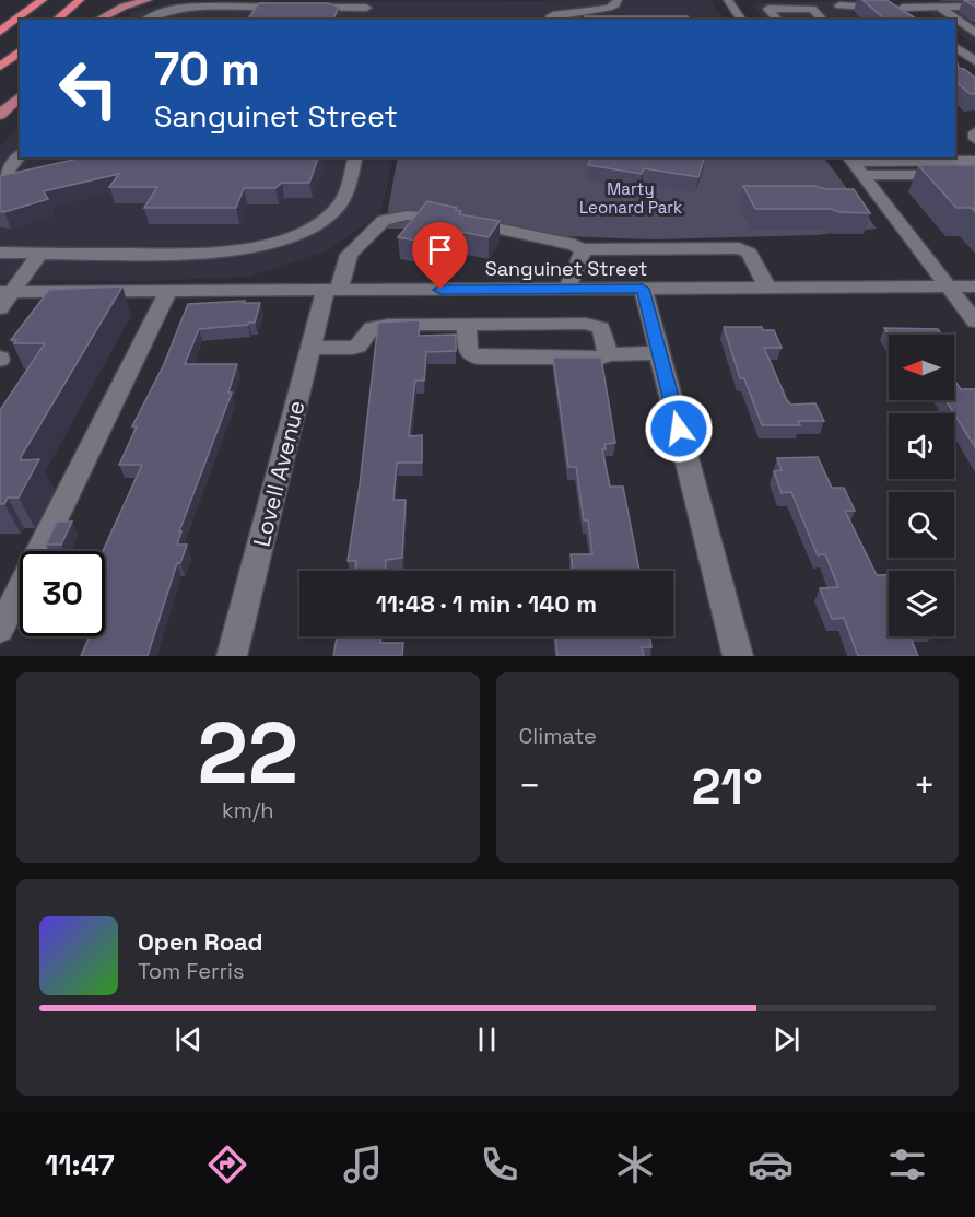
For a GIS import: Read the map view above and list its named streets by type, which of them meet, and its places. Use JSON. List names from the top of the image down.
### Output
{
  "streets": {
    "street": ["Sanguinet Street", "Lovell Avenue"]
  },
  "crossings": [
    ["Sanguinet Street", "Lovell Avenue"]
  ],
  "parks": ["Marty Leonard Park"],
  "north": "left",
  "page": {
    "turn": ["70 m", "Sanguinet Street"],
    "limit": "30",
    "trip": "11:48 · 1 min · 140 m",
    "tile": [
      ["22", "km/h"],
      "Climate"
    ],
    "heat": ["−", "21°", "+"],
    "song": ["Open Road", "Tom Ferris"],
    "tabs": "11:47"
  }
}
